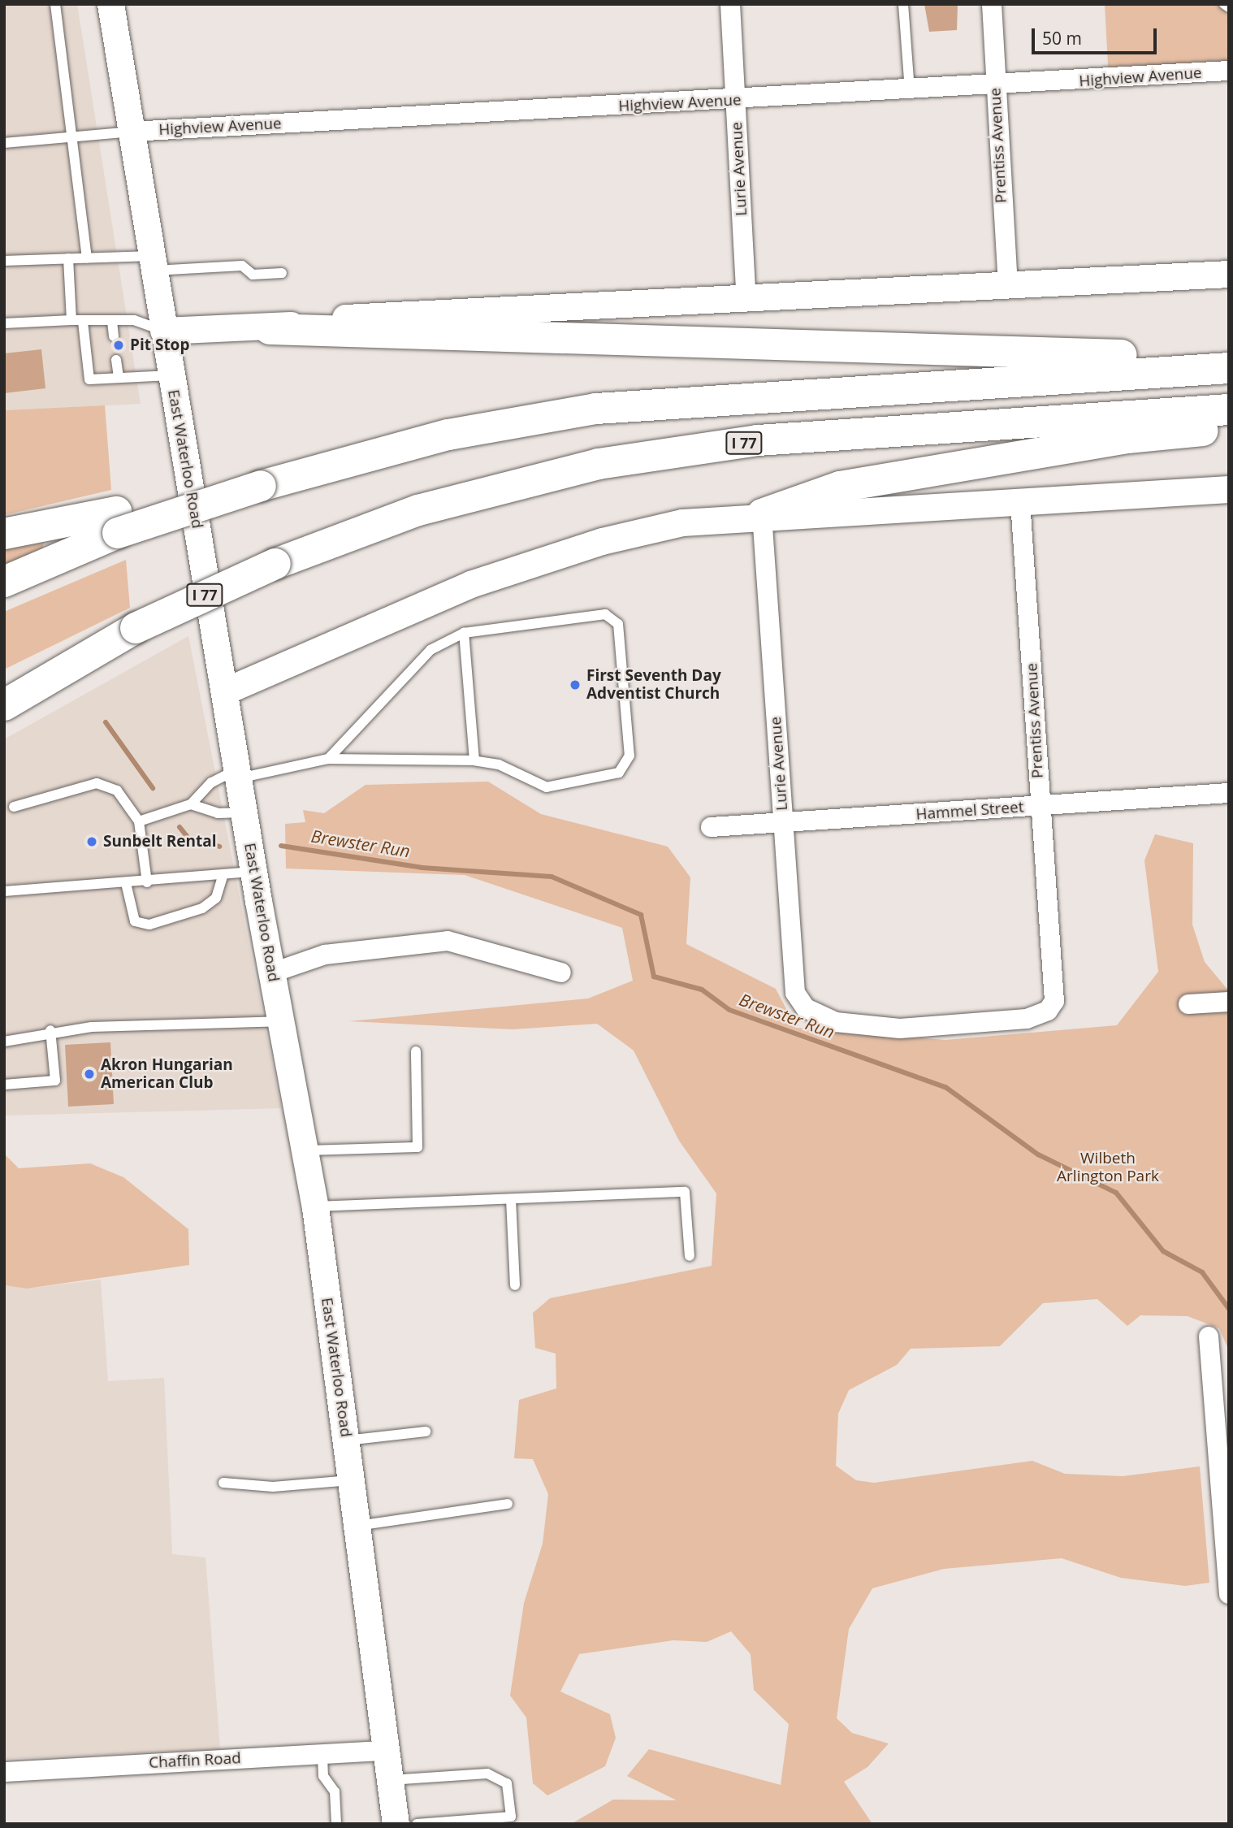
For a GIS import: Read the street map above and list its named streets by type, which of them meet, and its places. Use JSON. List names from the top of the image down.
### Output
{
  "streets": {
    "highway": ["I 77"],
    "main road": ["East Waterloo Road"],
    "street": [
      "Highview Avenue",
      "Prentiss Avenue",
      "Lurie Avenue",
      "Hammel Street",
      "Chaffin Road"
    ]
  },
  "crossings": [
    ["Highview Avenue", "Prentiss Avenue"],
    ["Highview Avenue", "Lurie Avenue"],
    ["Highview Avenue", "East Waterloo Road"],
    ["Prentiss Avenue", "Lurie Avenue"],
    ["Prentiss Avenue", "Hammel Street"],
    ["Lurie Avenue", "Hammel Street"],
    ["East Waterloo Road", "Chaffin Road"]
  ],
  "water": ["Brewster Run"],
  "parks": ["Wilbeth Arlington Park"],
  "places": [
    "Pit Stop",
    "First Seventh Day Adventist Church",
    "Sunbelt Rental",
    "Akron Hungarian American Club"
  ],
  "scale_bar": "50 m"
}
